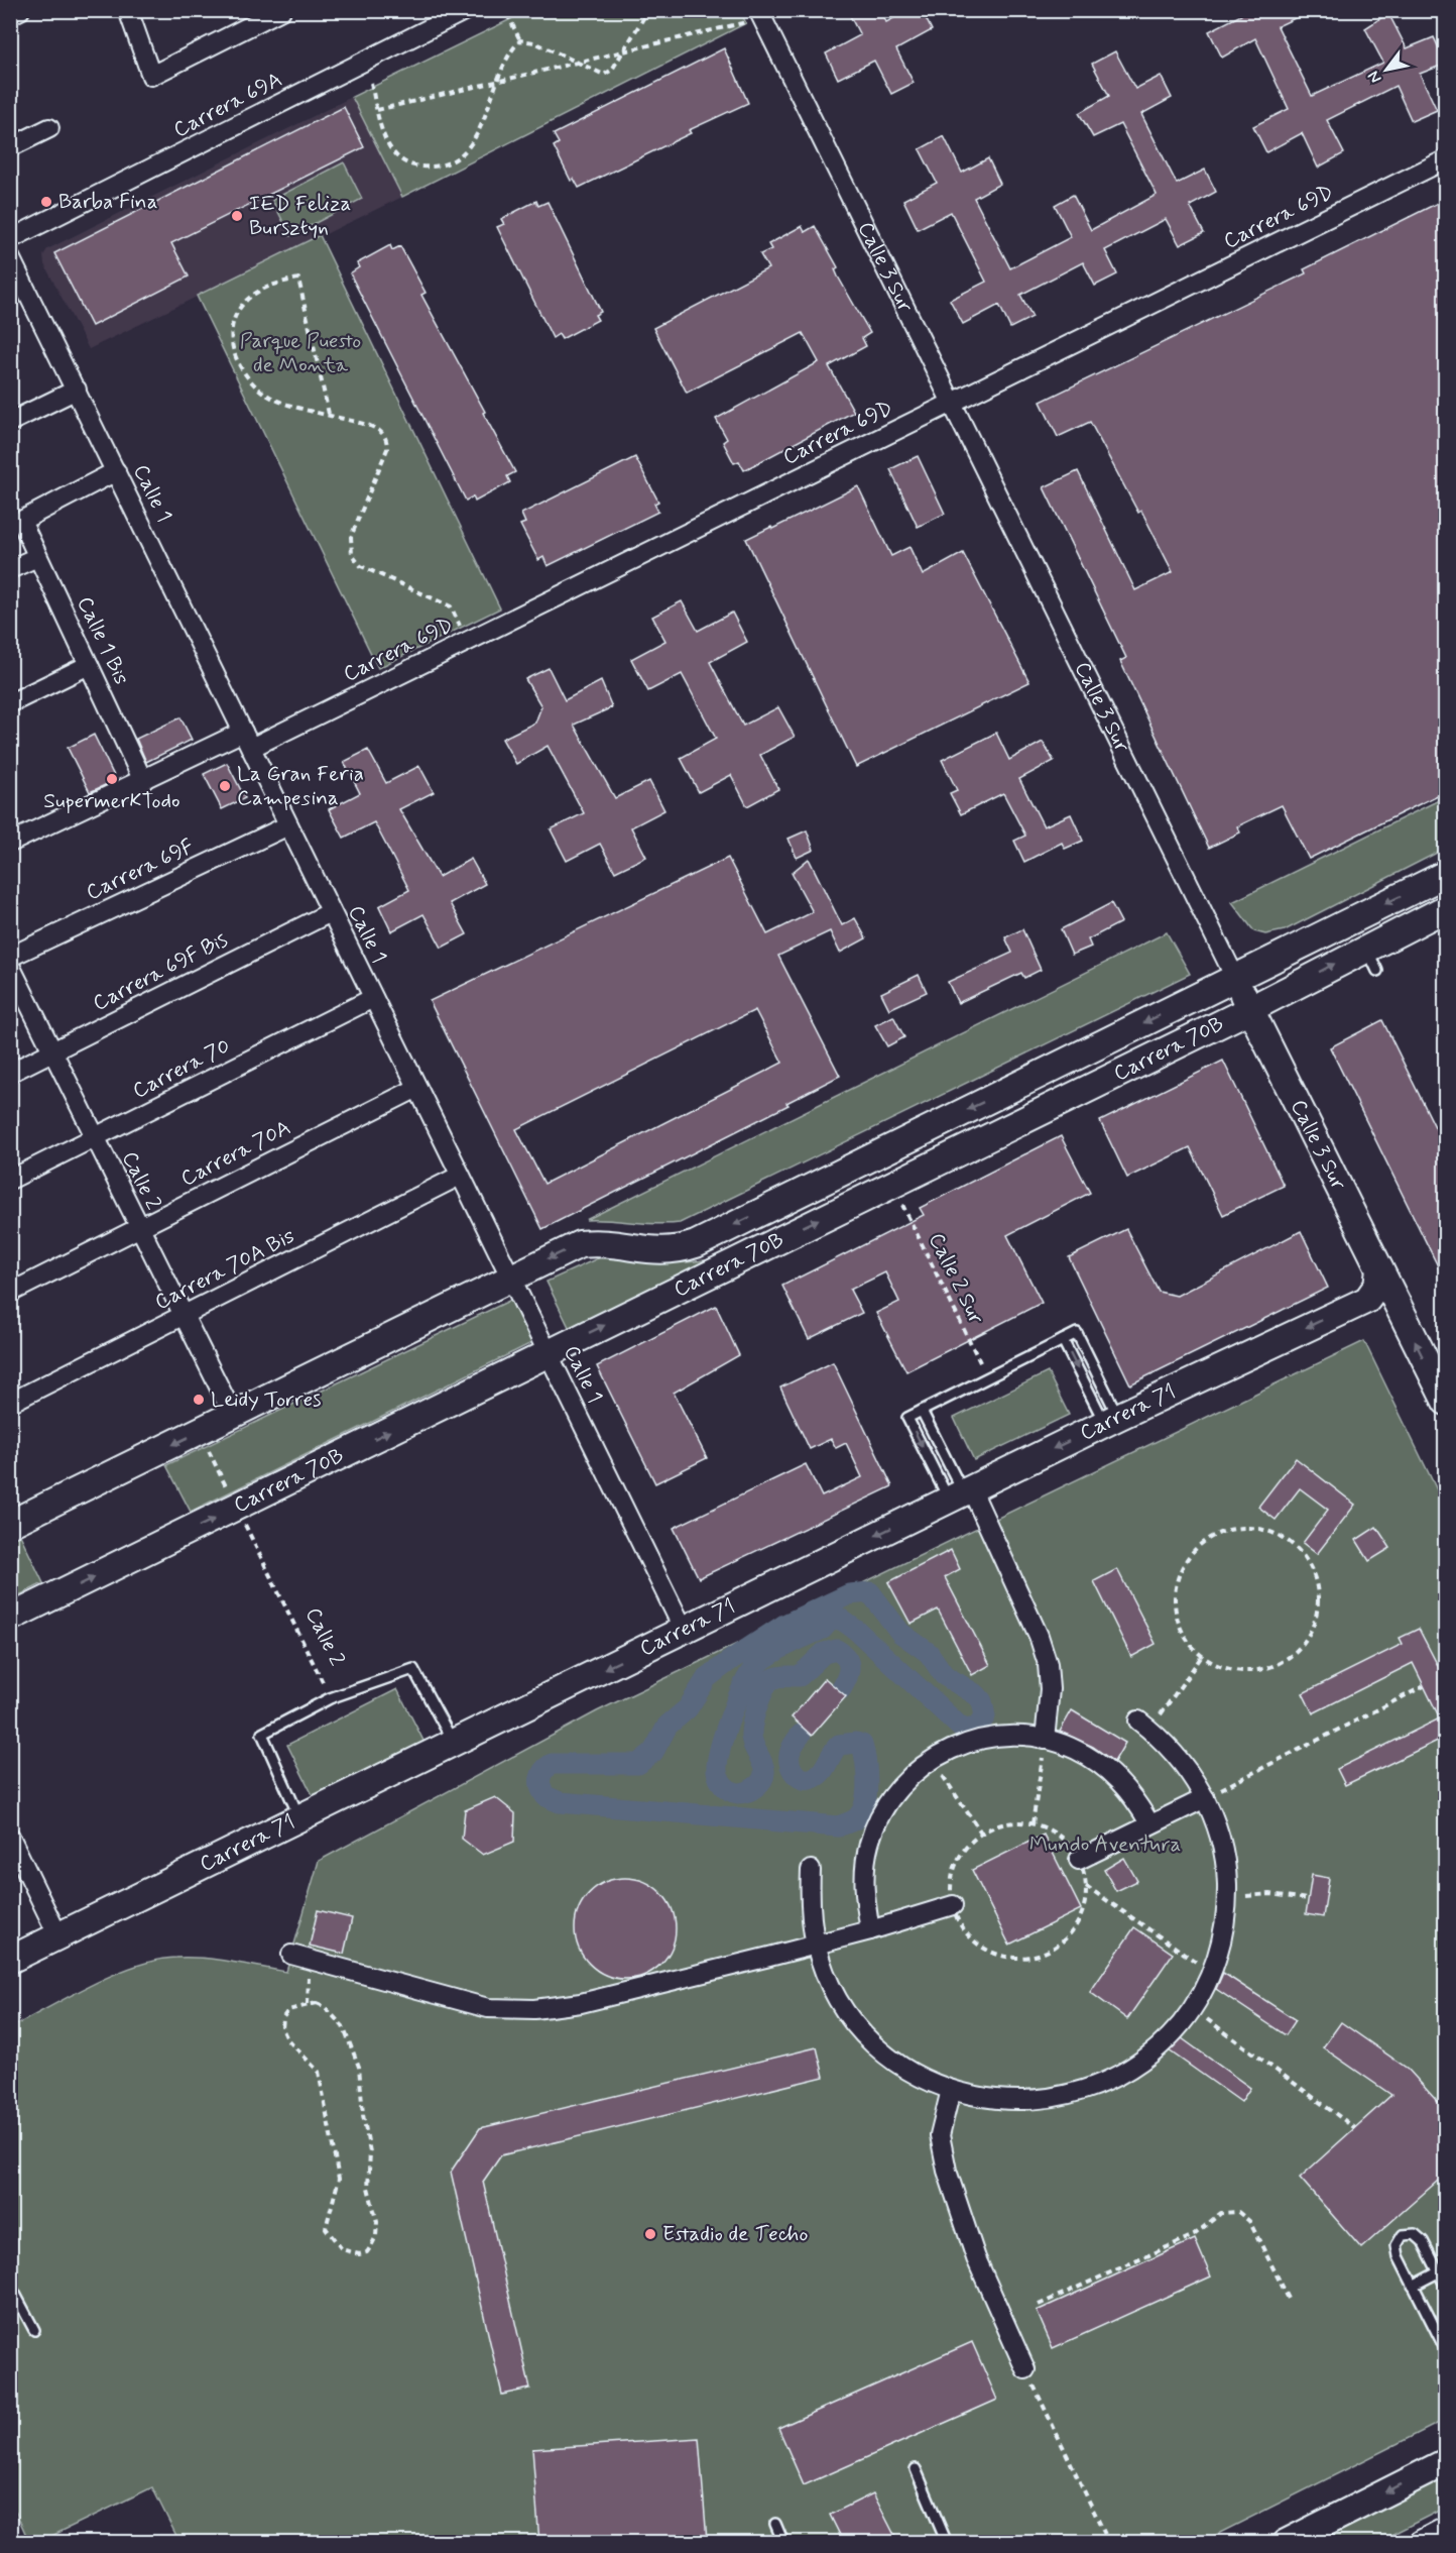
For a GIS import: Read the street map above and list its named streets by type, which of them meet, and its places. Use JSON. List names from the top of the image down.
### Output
{
  "streets": {
    "street": [
      "Carrera 69A",
      "Carrera 69D",
      "Calle 3 Sur",
      "Calle 1",
      "Calle 1 Bis",
      "Carrera 69F",
      "Carrera 69F Bis",
      "Carrera 70B",
      "Carrera 70",
      "Carrera 70A",
      "Calle 2",
      "Carrera 70A Bis",
      "Carrera 71"
    ],
    "path": ["Calle 2 Sur"]
  },
  "crossings": [
    ["Carrera 69D", "Calle 3 Sur"],
    ["Carrera 69D", "Calle 1"],
    ["Carrera 69D", "Calle 1 Bis"],
    ["Calle 3 Sur", "Carrera 70B"],
    ["Calle 1", "Calle 1 Bis"],
    ["Calle 1", "Carrera 69F"],
    ["Calle 1", "Carrera 69F Bis"],
    ["Calle 1", "Carrera 70B"],
    ["Calle 1", "Carrera 70"],
    ["Calle 1", "Carrera 70A"],
    ["Calle 1", "Carrera 70A Bis"],
    ["Calle 1", "Carrera 71"],
    ["Carrera 69F Bis", "Calle 2"],
    ["Carrera 70B", "Calle 2"],
    ["Carrera 70", "Calle 2"],
    ["Carrera 70A", "Calle 2"],
    ["Calle 2", "Carrera 70A Bis"]
  ],
  "one_way": ["Carrera 71"],
  "parks": ["Parque Puesto de Monta", "Mundo Aventura"],
  "places": [
    "Barba Fina",
    "IED Feliza Bursztyn",
    "SupermerKTodo",
    "La Gran Feria Campesina",
    "Leidy Torres",
    "Estadio de Techo"
  ],
  "north": "bottom left"
}
